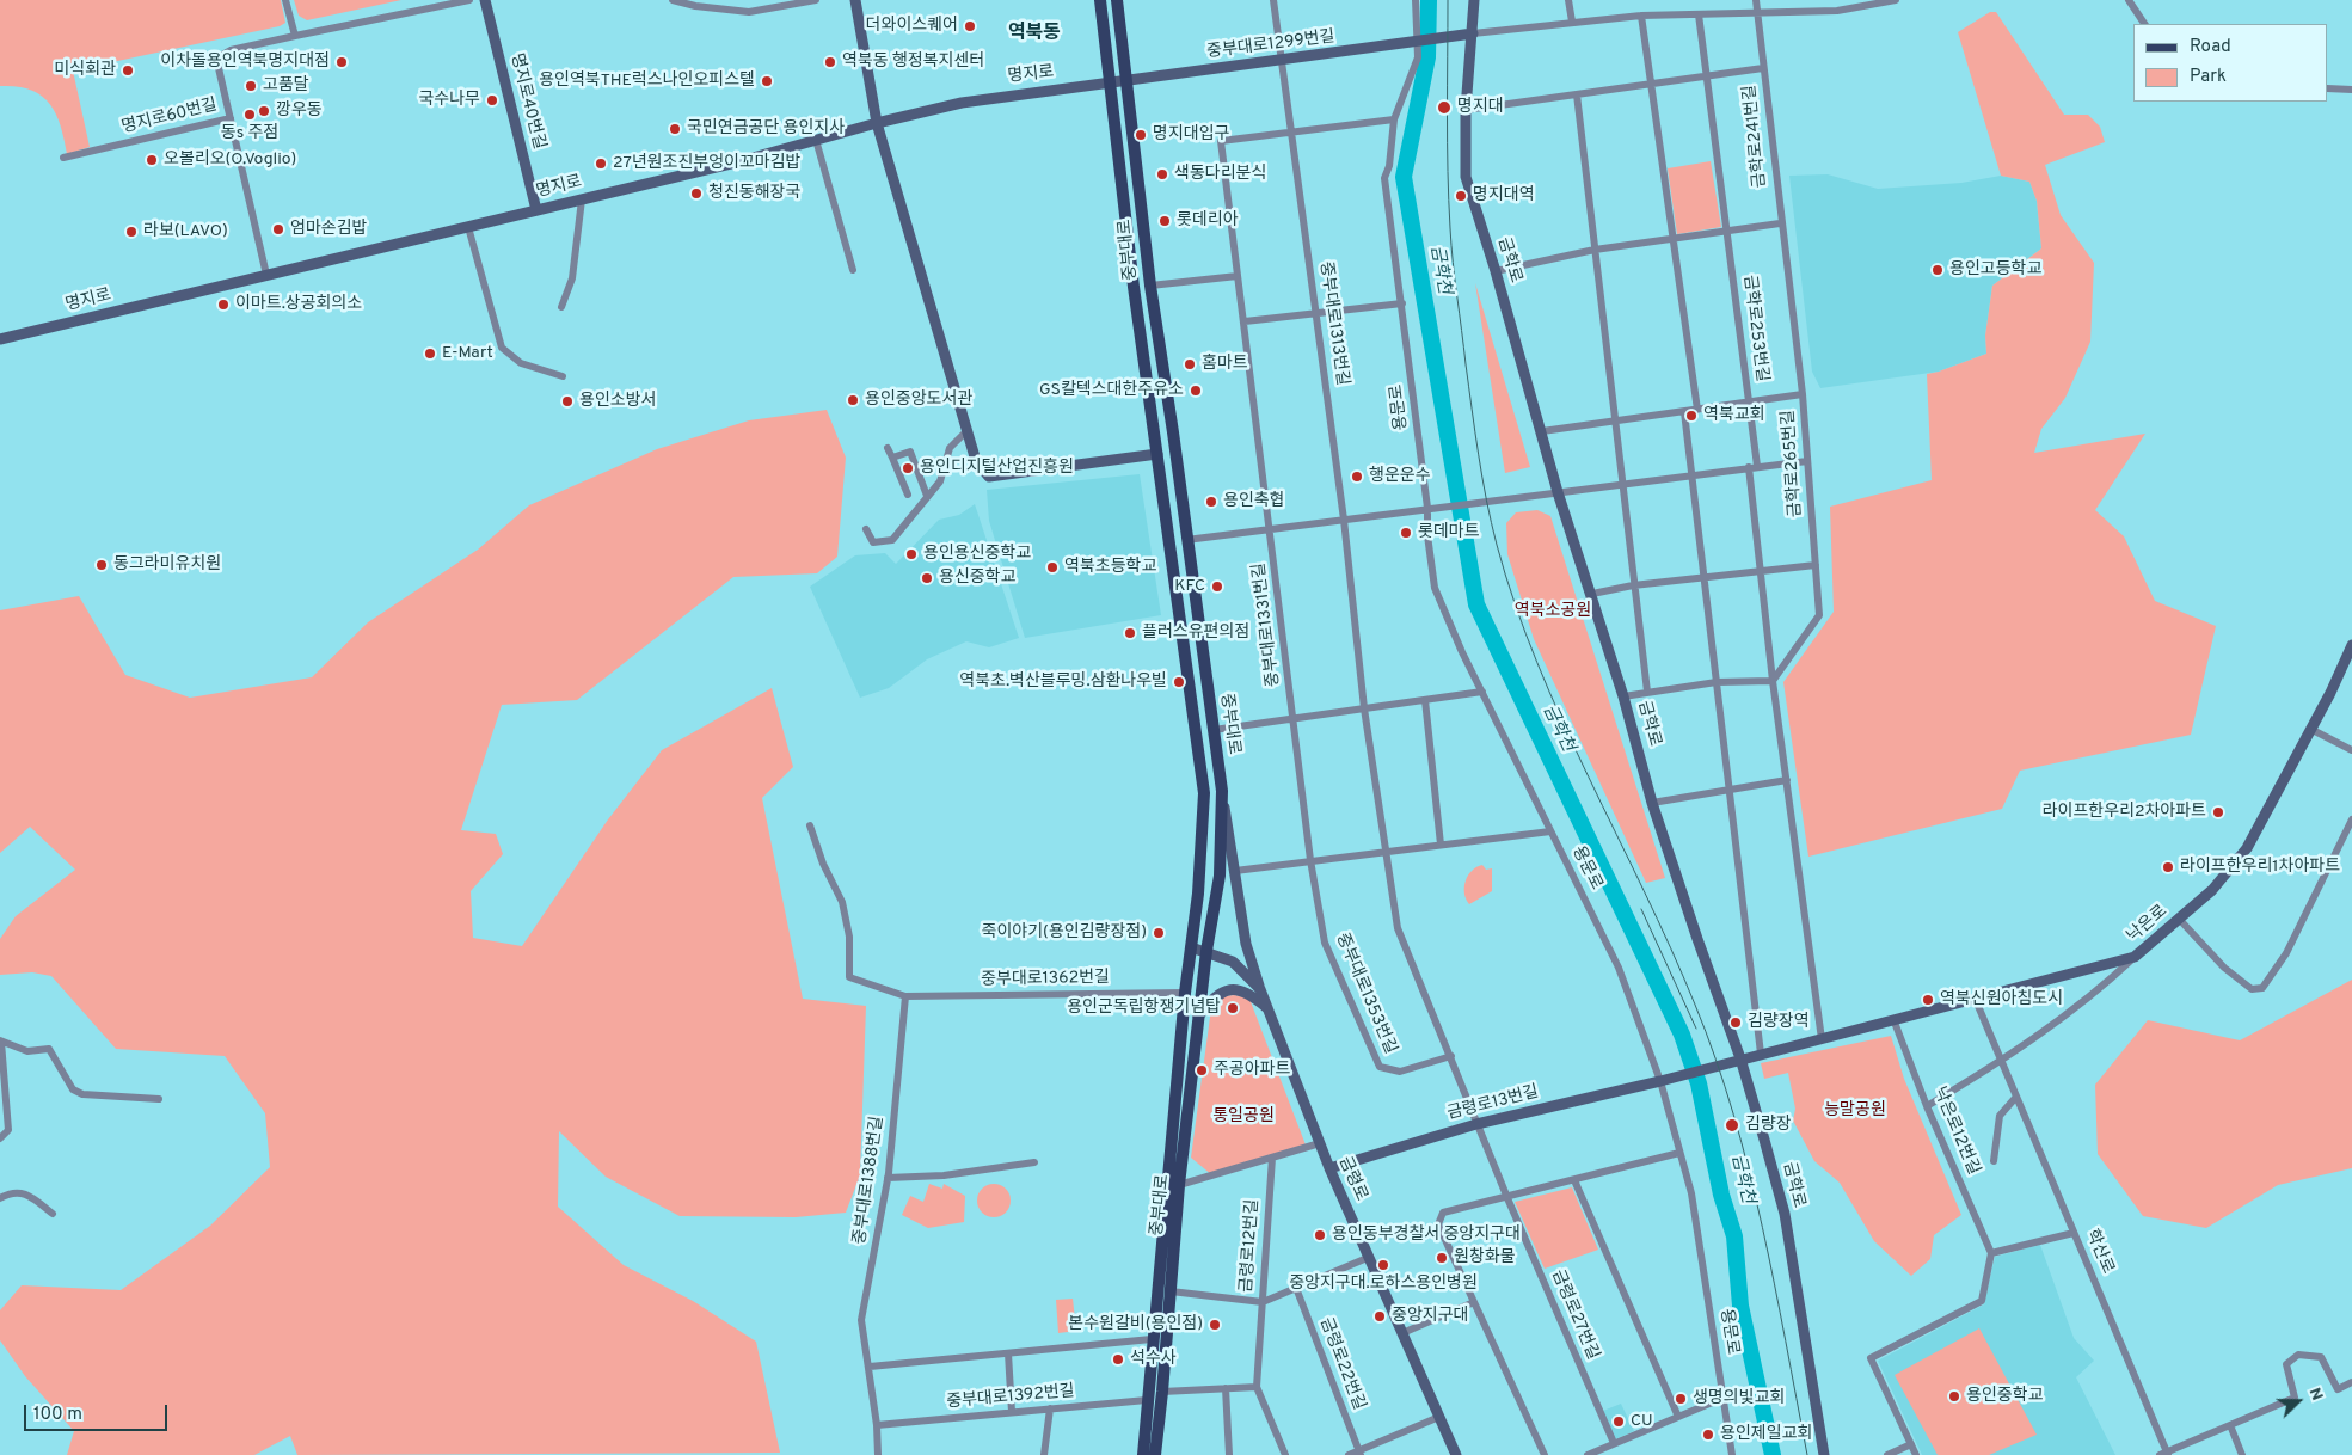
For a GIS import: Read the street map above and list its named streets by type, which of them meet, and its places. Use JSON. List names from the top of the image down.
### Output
{
  "streets": {
    "main road": [
      "중부대로1299번길",
      "명지로",
      "명지로40번길",
      "중부대로",
      "금학로",
      "낙은로",
      "금령로13번길",
      "금령로"
    ],
    "street": [
      "명지로60번길",
      "금학로241번길",
      "중부대로1313번길",
      "금학로253번길",
      "용문로",
      "금학로265번길",
      "중부대로1331번길",
      "중부대로1362번길",
      "중부대로1353번길",
      "낙은로12번길",
      "중부대로1388번길",
      "금령로12번길",
      "학산로",
      "금령로27번길",
      "금령로22번길",
      "중부대로1392번길"
    ]
  },
  "crossings": [
    ["중부대로1299번길", "명지로"],
    ["중부대로1299번길", "중부대로"],
    ["중부대로1299번길", "금학로"],
    ["중부대로1299번길", "중부대로1313번길"],
    ["중부대로1299번길", "용문로"],
    ["명지로", "명지로40번길"],
    ["명지로", "명지로60번길"],
    ["명지로", "중부대로"],
    ["금학로241번길", "금학로"],
    ["중부대로", "중부대로1362번길"],
    ["중부대로", "금령로"],
    ["중부대로", "중부대로1392번길"],
    ["금학로", "금학로265번길"],
    ["금학로", "낙은로"],
    ["금학로", "금령로13번길"],
    ["금학로253번길", "금학로265번길"],
    ["금학로253번길", "낙은로"],
    ["용문로", "금령로13번길"],
    ["중부대로1331번길", "중부대로1353번길"],
    ["낙은로", "금령로13번길"],
    ["낙은로", "낙은로12번길"],
    ["낙은로", "학산로"],
    ["중부대로1362번길", "중부대로1388번길"],
    ["금령로13번길", "금령로"],
    ["금령로13번길", "금령로27번길"],
    ["중부대로1388번길", "중부대로1392번길"]
  ],
  "districts": ["역북동"],
  "water": ["금학천"],
  "parks": ["역북소공원", "능말공원", "통일공원"],
  "places": [
    "더와이스퀘어",
    "이차돌용인역북명지대점",
    "역북동 행정복지센터",
    "미식회관",
    "용인역북THE럭스나인오피스텔",
    "고품달",
    "국수나무",
    "명지대",
    "깡우동",
    "동s 주점",
    "국민연금공단 용인지사",
    "명지대입구",
    "오볼리오(O.Voglio)",
    "27년원조진부엉이꼬마김밥",
    "색동다리분식",
    "청진동해장국",
    "명지대역",
    "롯데리아",
    "엄마손김밥",
    "라보(LAVO)",
    "용인고등학교",
    "이마트.상공회의소",
    "E-Mart",
    "홈마트",
    "GS칼텍스대한주유소",
    "용인중앙도서관",
    "용인소방서",
    "역북교회",
    "용인디지털산업진흥원",
    "행운운수",
    "용인축협",
    "롯데마트",
    "용인용신중학교",
    "동그라미유치원",
    "역북초등학교",
    "용신중학교",
    "KFC",
    "플러스유편의점",
    "역북초.벽산블루밍.삼환나우빌",
    "라이프한우리2차아파트",
    "라이프한우리1차아파트",
    "죽이야기(용인김량장점)",
    "역북신원아침도시",
    "용인군독립항쟁기념탑",
    "김량장역",
    "주공아파트",
    "김량장",
    "용인동부경찰서 중앙지구대",
    "원창화물",
    "중앙지구대.로하스용인병원",
    "중앙지구대",
    "본수원갈비(용인점)",
    "석수사",
    "용인중학교",
    "생명의빛교회",
    "CU",
    "용인제일교회"
  ],
  "legend": ["Road", "Park"],
  "scale_bar": "100 m",
  "north": "right"
}
